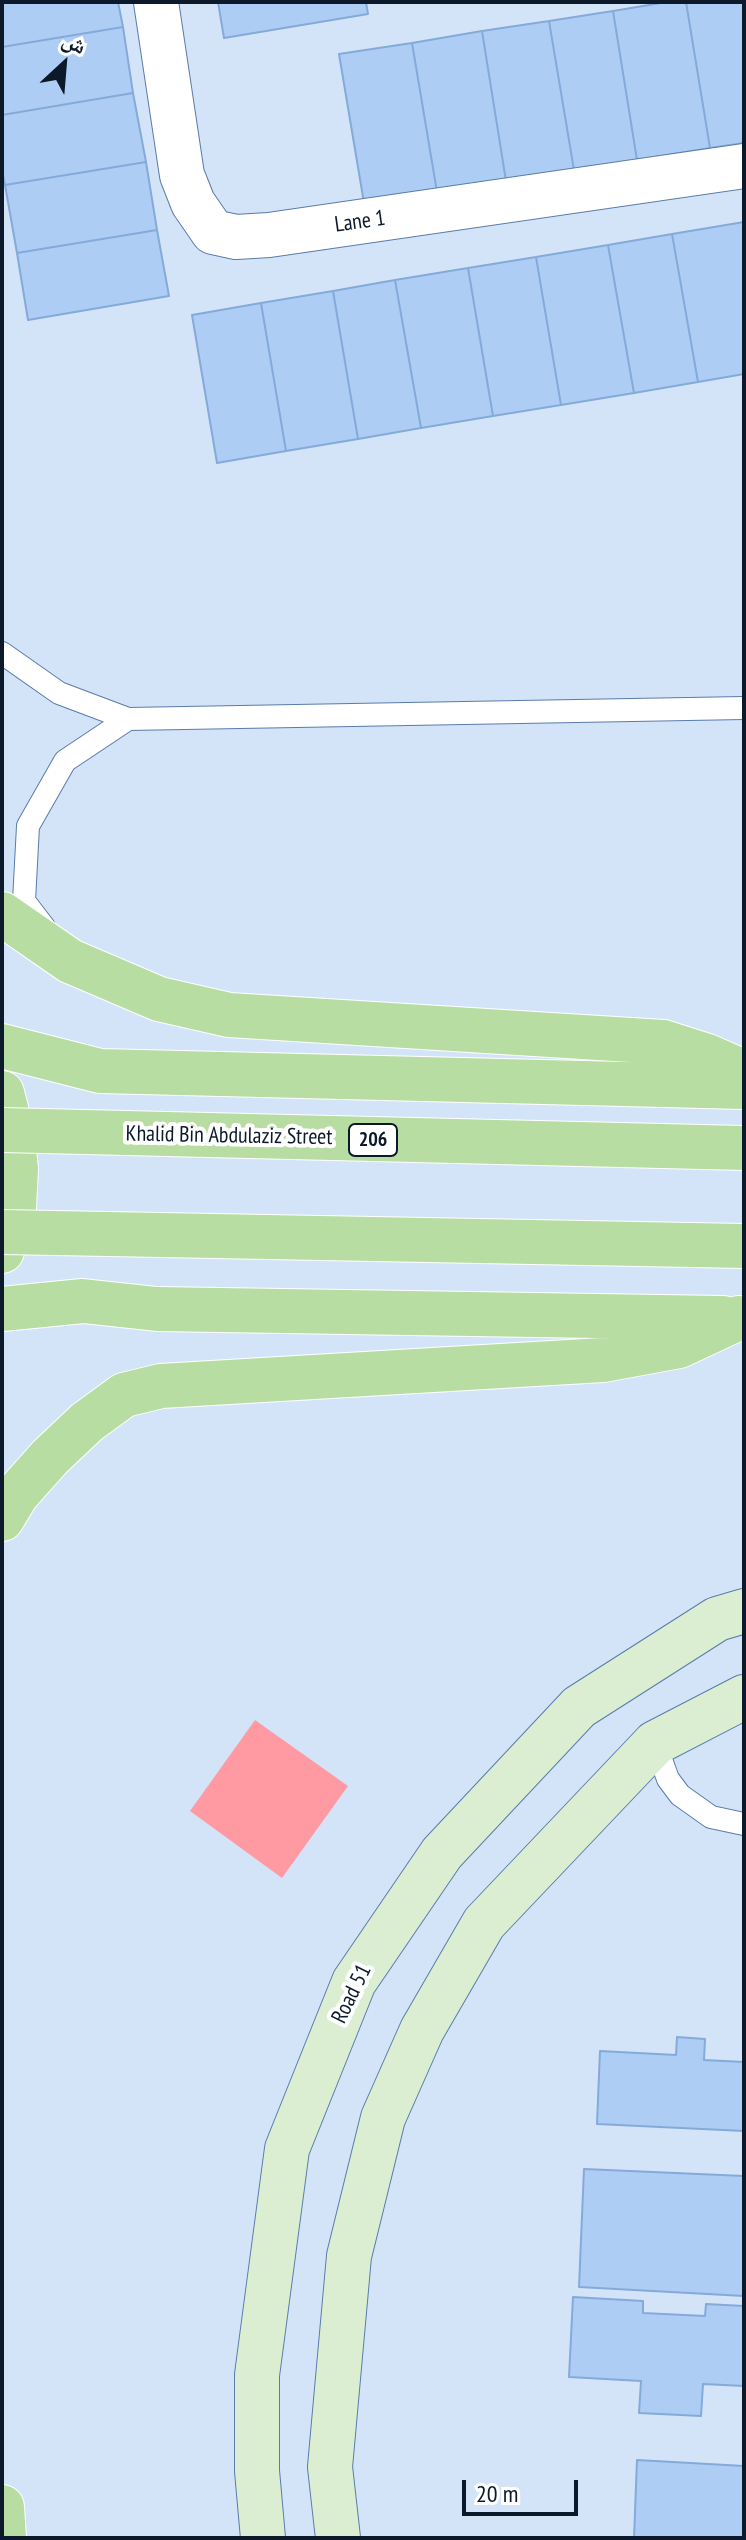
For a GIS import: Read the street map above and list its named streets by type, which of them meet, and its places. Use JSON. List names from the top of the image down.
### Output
{
  "streets": {
    "main road": ["Khalid Bin Abdulaziz Street", "206"],
    "street": ["Lane 1", "Road 51"]
  },
  "scale_bar": "20 m",
  "north": "top right"
}
